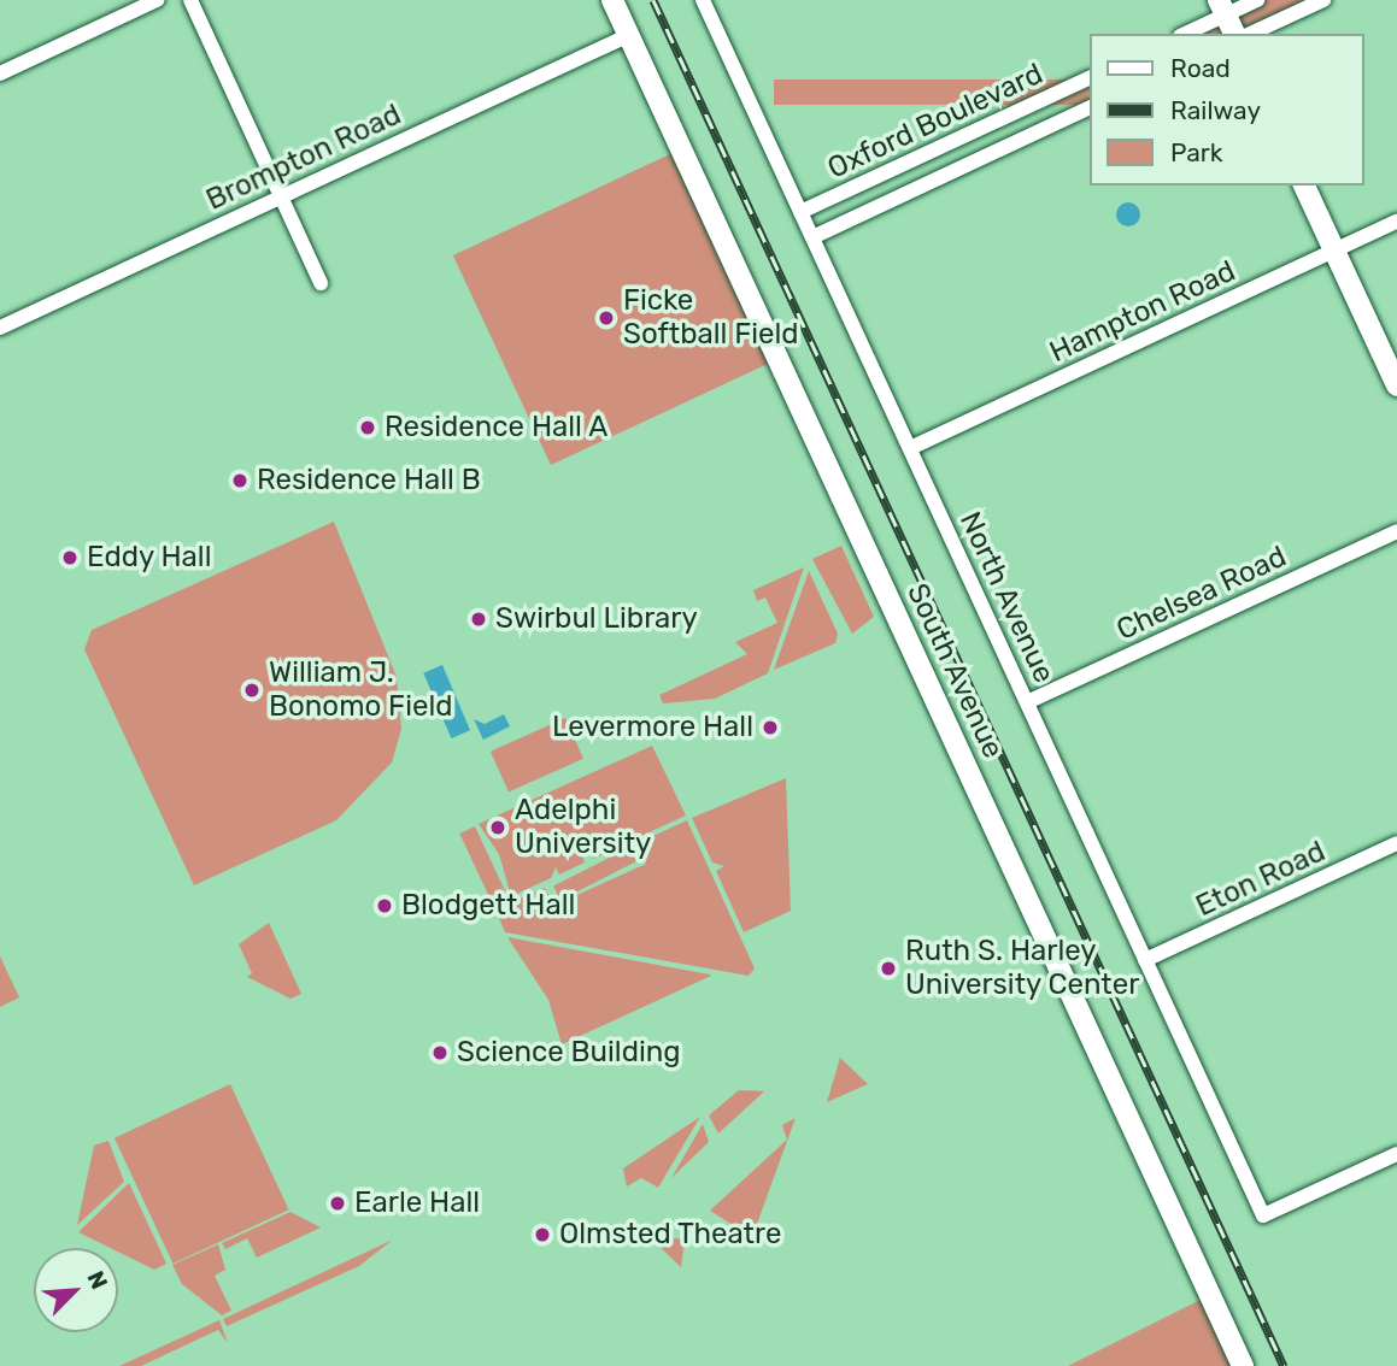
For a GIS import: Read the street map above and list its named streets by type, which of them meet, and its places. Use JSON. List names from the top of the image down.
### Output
{
  "streets": {
    "street": [
      "Oxford Boulevard",
      "Brompton Road",
      "Hampton Road",
      "Chelsea Road",
      "North Avenue",
      "South Avenue",
      "Eton Road"
    ]
  },
  "crossings": [
    ["Oxford Boulevard", "North Avenue"],
    ["Brompton Road", "South Avenue"],
    ["Hampton Road", "North Avenue"],
    ["Chelsea Road", "North Avenue"],
    ["North Avenue", "Eton Road"]
  ],
  "places": [
    "Ficke Softball Field",
    "Residence Hall A",
    "Residence Hall B",
    "Eddy Hall",
    "Swirbul Library",
    "William J. Bonomo Field",
    "Levermore Hall",
    "Adelphi University",
    "Blodgett Hall",
    "Ruth S. Harley University Center",
    "Science Building",
    "Earle Hall",
    "Olmsted Theatre"
  ],
  "legend": ["Road", "Railway", "Park"],
  "north": "top right"
}
